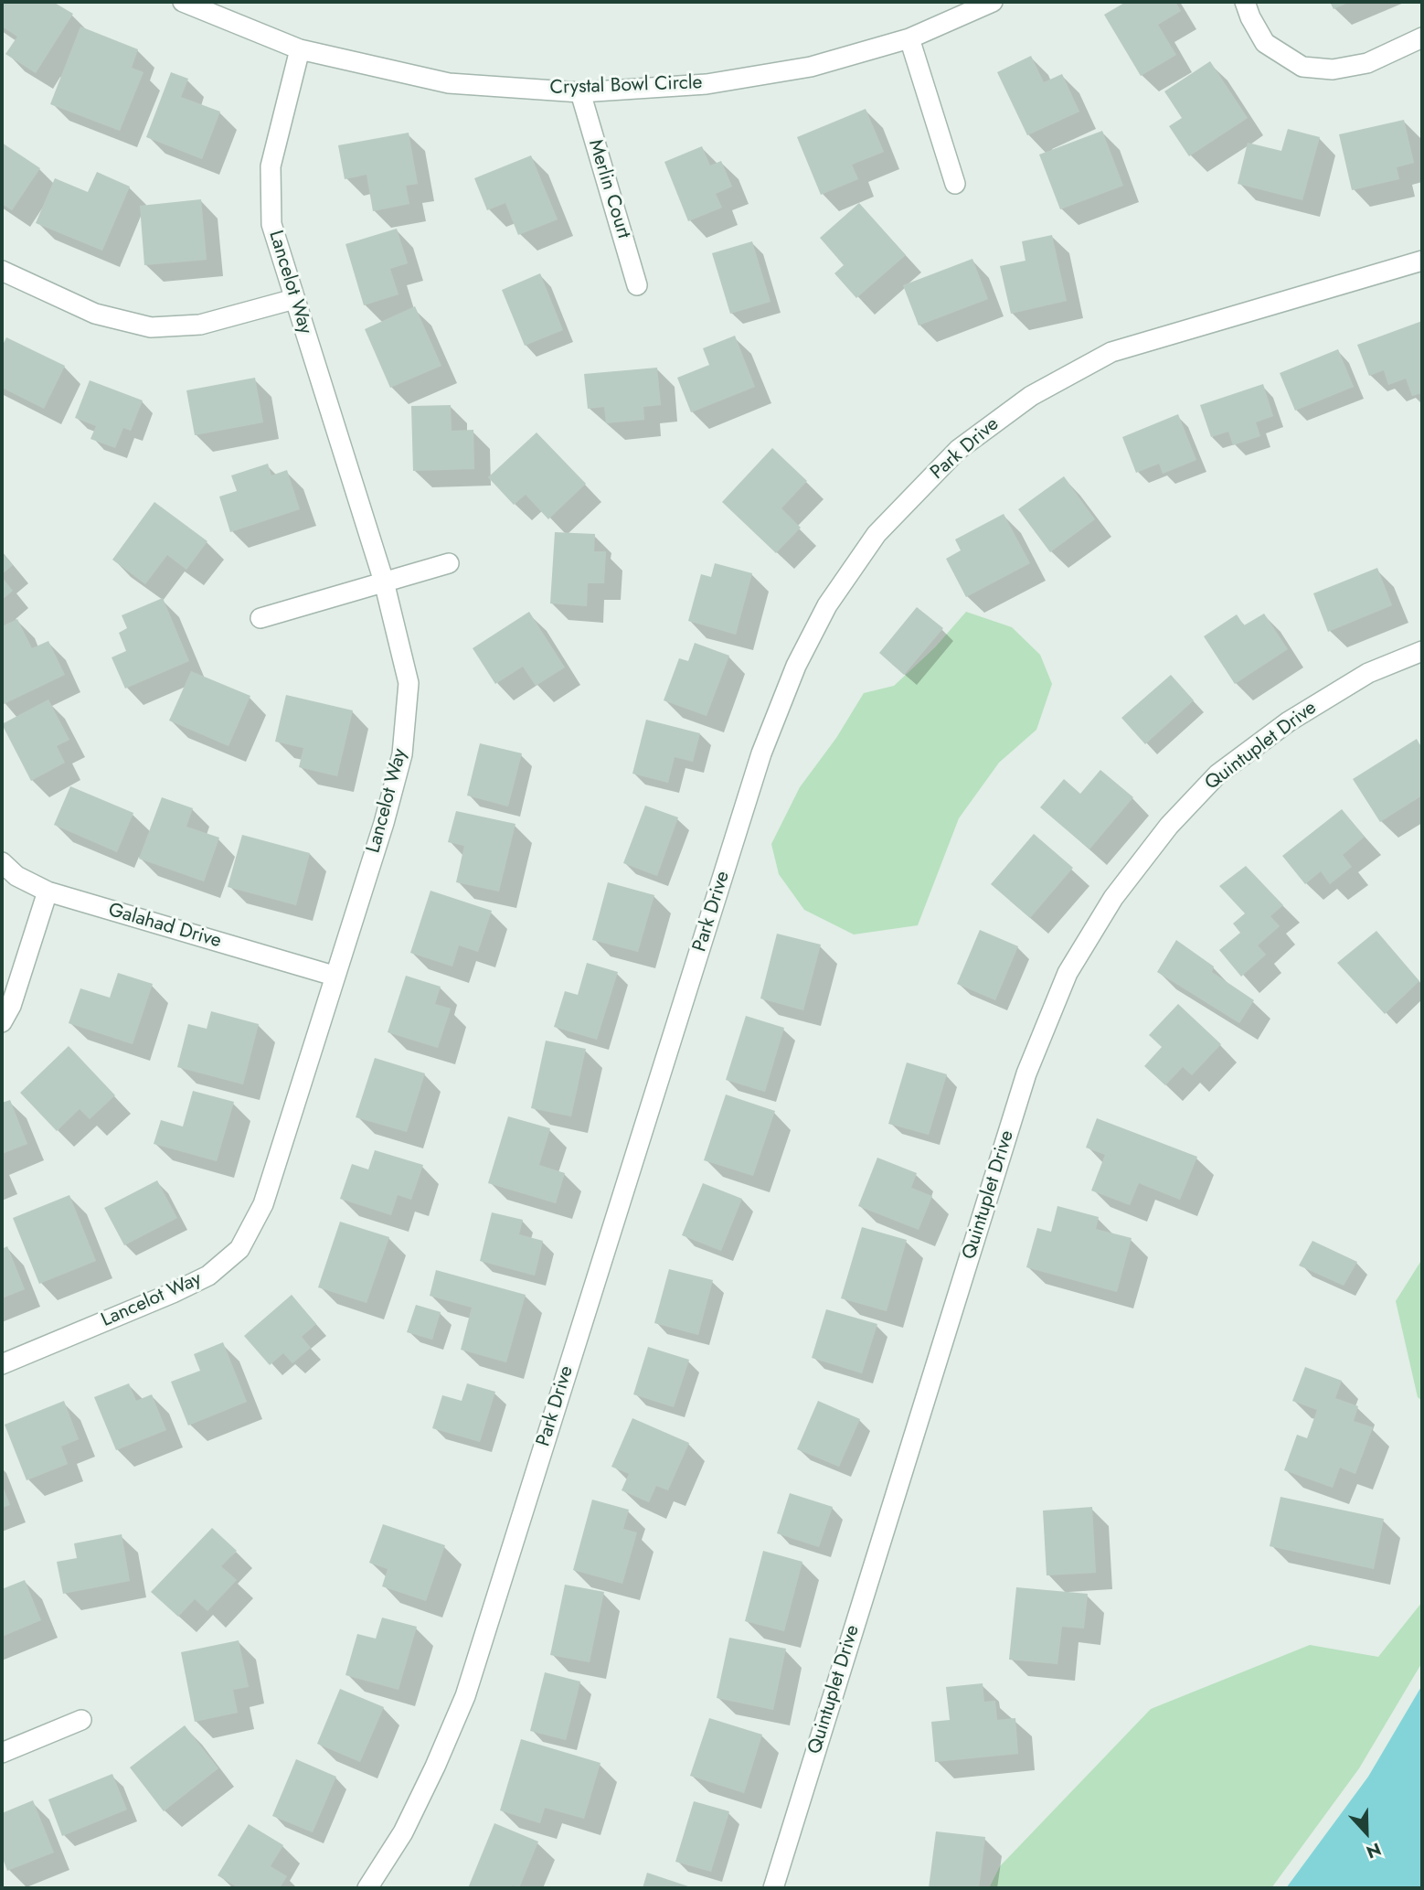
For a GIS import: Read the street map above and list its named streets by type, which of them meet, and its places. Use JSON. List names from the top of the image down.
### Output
{
  "streets": {
    "street": [
      "Crystal Bowl Circle",
      "Merlin Court",
      "Lancelot Way",
      "Park Drive",
      "Quintuplet Drive",
      "Galahad Drive"
    ]
  },
  "crossings": [
    ["Crystal Bowl Circle", "Merlin Court"],
    ["Crystal Bowl Circle", "Lancelot Way"],
    ["Lancelot Way", "Galahad Drive"]
  ],
  "north": "bottom"
}
